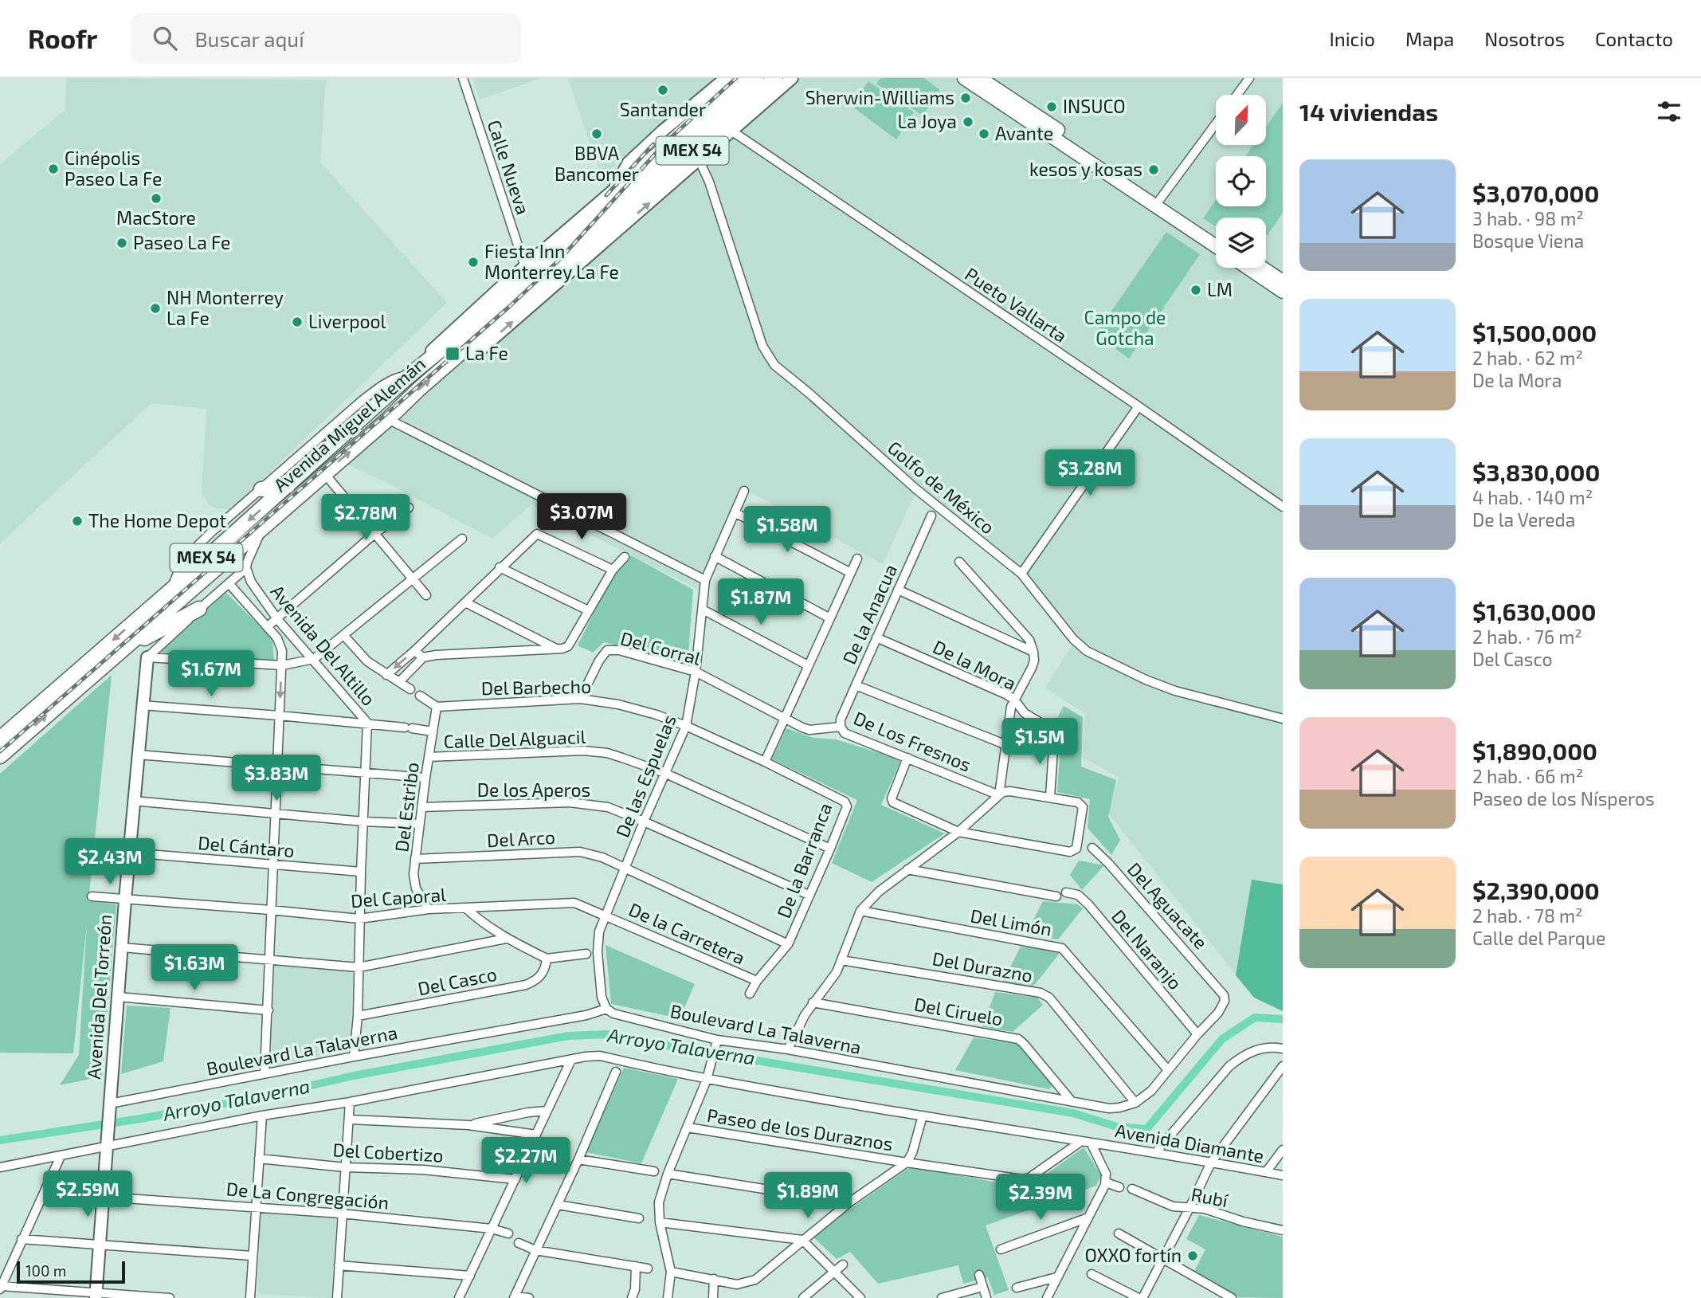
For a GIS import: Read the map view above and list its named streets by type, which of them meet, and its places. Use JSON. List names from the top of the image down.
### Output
{
  "streets": {
    "highway": ["MEX 54", "Avenida Miguel Alemán"],
    "street": [
      "Calle Nueva",
      "Pueto Vallarta",
      "Golfo de México",
      "De la Anacua",
      "Avenida Del Altillo",
      "Del Corral",
      "De la Mora",
      "Del Barbecho",
      "Calle Del Alguacil",
      "De Los Fresnos",
      "De las Espuelas",
      "De los Aperos",
      "Del Estribo",
      "Del Arco",
      "Del Cántaro",
      "De la Barranca",
      "Del Caporal",
      "Del Aguacate",
      "Del Limón",
      "De la Carretera",
      "Del Naranjo",
      "Del Durazno",
      "Del Casco",
      "Avenida Del Torreón",
      "Del Ciruelo",
      "Boulevard La Talaverna",
      "Paseo de los Duraznos",
      "Avenida Diamante",
      "Del Cobertizo",
      "De La Congregación",
      "Rubí"
    ]
  },
  "crossings": [
    ["De la Anacua", "De la Mora"],
    ["De la Anacua", "De Los Fresnos"],
    ["Avenida Del Altillo", "Calle Del Alguacil"],
    ["Avenida Del Altillo", "Del Cántaro"],
    ["Avenida Del Altillo", "Del Caporal"],
    ["Avenida Del Altillo", "Del Casco"],
    ["Avenida Del Altillo", "Boulevard La Talaverna"],
    ["Del Corral", "Del Barbecho"],
    ["Del Corral", "De Los Fresnos"],
    ["Del Corral", "De las Espuelas"],
    ["De la Mora", "De Los Fresnos"],
    ["Del Barbecho", "De las Espuelas"],
    ["Del Barbecho", "Del Estribo"],
    ["Del Barbecho", "De la Barranca"],
    ["Calle Del Alguacil", "De las Espuelas"],
    ["Calle Del Alguacil", "Del Estribo"],
    ["Calle Del Alguacil", "De la Barranca"],
    ["Calle Del Alguacil", "Avenida Del Torreón"],
    ["De las Espuelas", "De los Aperos"],
    ["De las Espuelas", "Del Arco"],
    ["De las Espuelas", "Del Caporal"],
    ["De las Espuelas", "De la Carretera"],
    ["De las Espuelas", "Boulevard La Talaverna"],
    ["De los Aperos", "Del Estribo"],
    ["Del Estribo", "Del Arco"],
    ["Del Estribo", "Del Caporal"],
    ["Del Cántaro", "Avenida Del Torreón"],
    ["De la Barranca", "De la Carretera"],
    ["Del Caporal", "De la Carretera"],
    ["Del Caporal", "Avenida Del Torreón"],
    ["Del Aguacate", "Boulevard La Talaverna"],
    ["Del Limón", "Boulevard La Talaverna"],
    ["Del Naranjo", "Boulevard La Talaverna"],
    ["Del Durazno", "Boulevard La Talaverna"],
    ["Avenida Del Torreón", "Boulevard La Talaverna"],
    ["Del Ciruelo", "Boulevard La Talaverna"]
  ],
  "water": ["Arroyo Talaverna"],
  "parks": ["Campo de Gotcha"],
  "places": {
    "other": [
      "Santander",
      "Sherwin-Williams",
      "INSUCO",
      "La Joya",
      "BBVA Bancomer",
      "Avante",
      "Cinépolis Paseo La Fe",
      "kesos y kosas",
      "MacStore",
      "Paseo La Fe",
      "Fiesta Inn Monterrey La Fe",
      "LM",
      "NH Monterrey La Fe",
      "Liverpool",
      "The Home Depot",
      "OXXO fortín"
    ],
    "transit": ["La Fe"]
  },
  "scale_bar": "100 m",
  "north": "top right",
  "page": {
    "header": "Roofr",
    "search": "Buscar aquí",
    "nav": [
      "Inicio",
      "Mapa",
      "Nosotros",
      "Contacto"
    ],
    "heading": "14 viviendas",
    "list": [
      {
        "name": "$3,070,000",
        "note": "3 hab. · 98 m² · Bosque Viena"
      },
      {
        "name": "$1,500,000",
        "note": "2 hab. · 62 m² · De la Mora"
      },
      {
        "name": "$3,830,000",
        "note": "4 hab. · 140 m² · De la Vereda"
      },
      {
        "name": "$1,630,000",
        "note": "2 hab. · 76 m² · Del Casco"
      },
      {
        "name": "$1,890,000",
        "note": "2 hab. · 66 m² · Paseo de los Nísperos"
      },
      {
        "name": "$2,390,000",
        "note": "2 hab. · 78 m² · Calle del Parque"
      }
    ],
    "price": [
      "$3.28M",
      "$3.07M",
      "$2.78M",
      "$1.58M",
      "$1.87M",
      "$1.67M",
      "$1.5M",
      "$3.83M",
      "$2.43M",
      "$1.63M",
      "$2.27M",
      "$2.59M",
      "$1.89M",
      "$2.39M"
    ],
    "scale": "100 m"
  }
}
